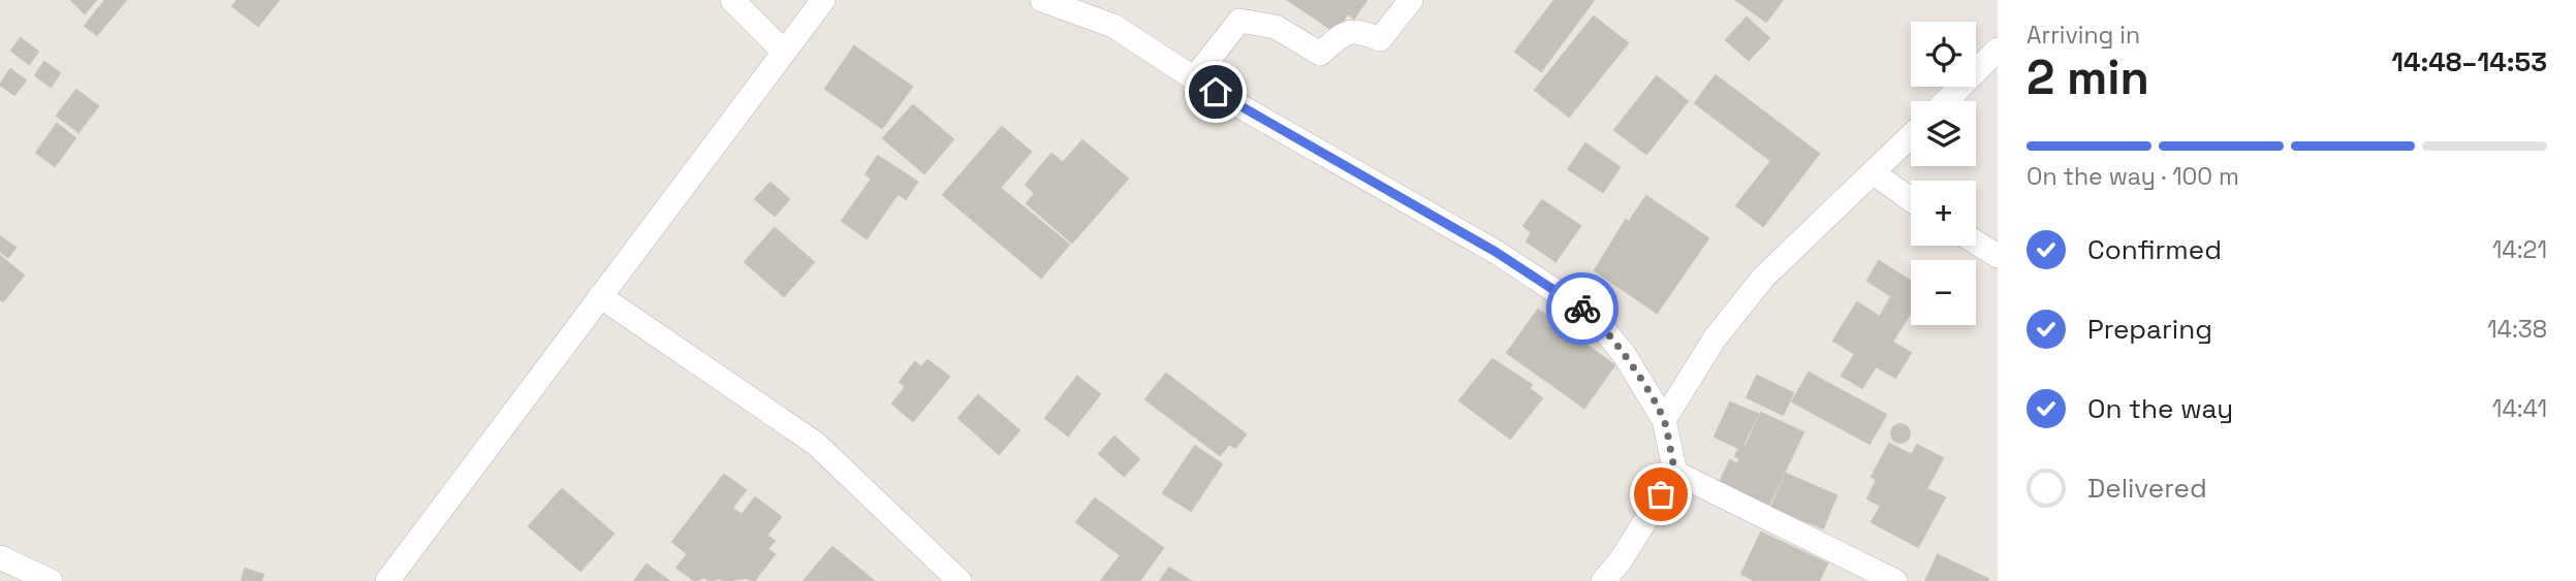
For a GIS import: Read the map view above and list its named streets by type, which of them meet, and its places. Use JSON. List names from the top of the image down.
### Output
{
  "page": {
    "heading": ["2 min", "Arriving in", "14:48–14:53"],
    "map_buttons": ["+", "−"],
    "bar": "On the way · 100 m",
    "list": [
      ["Confirmed", "14:21"],
      ["Preparing", "14:38"],
      ["On the way", "14:41"],
      "Delivered"
    ]
  }
}
